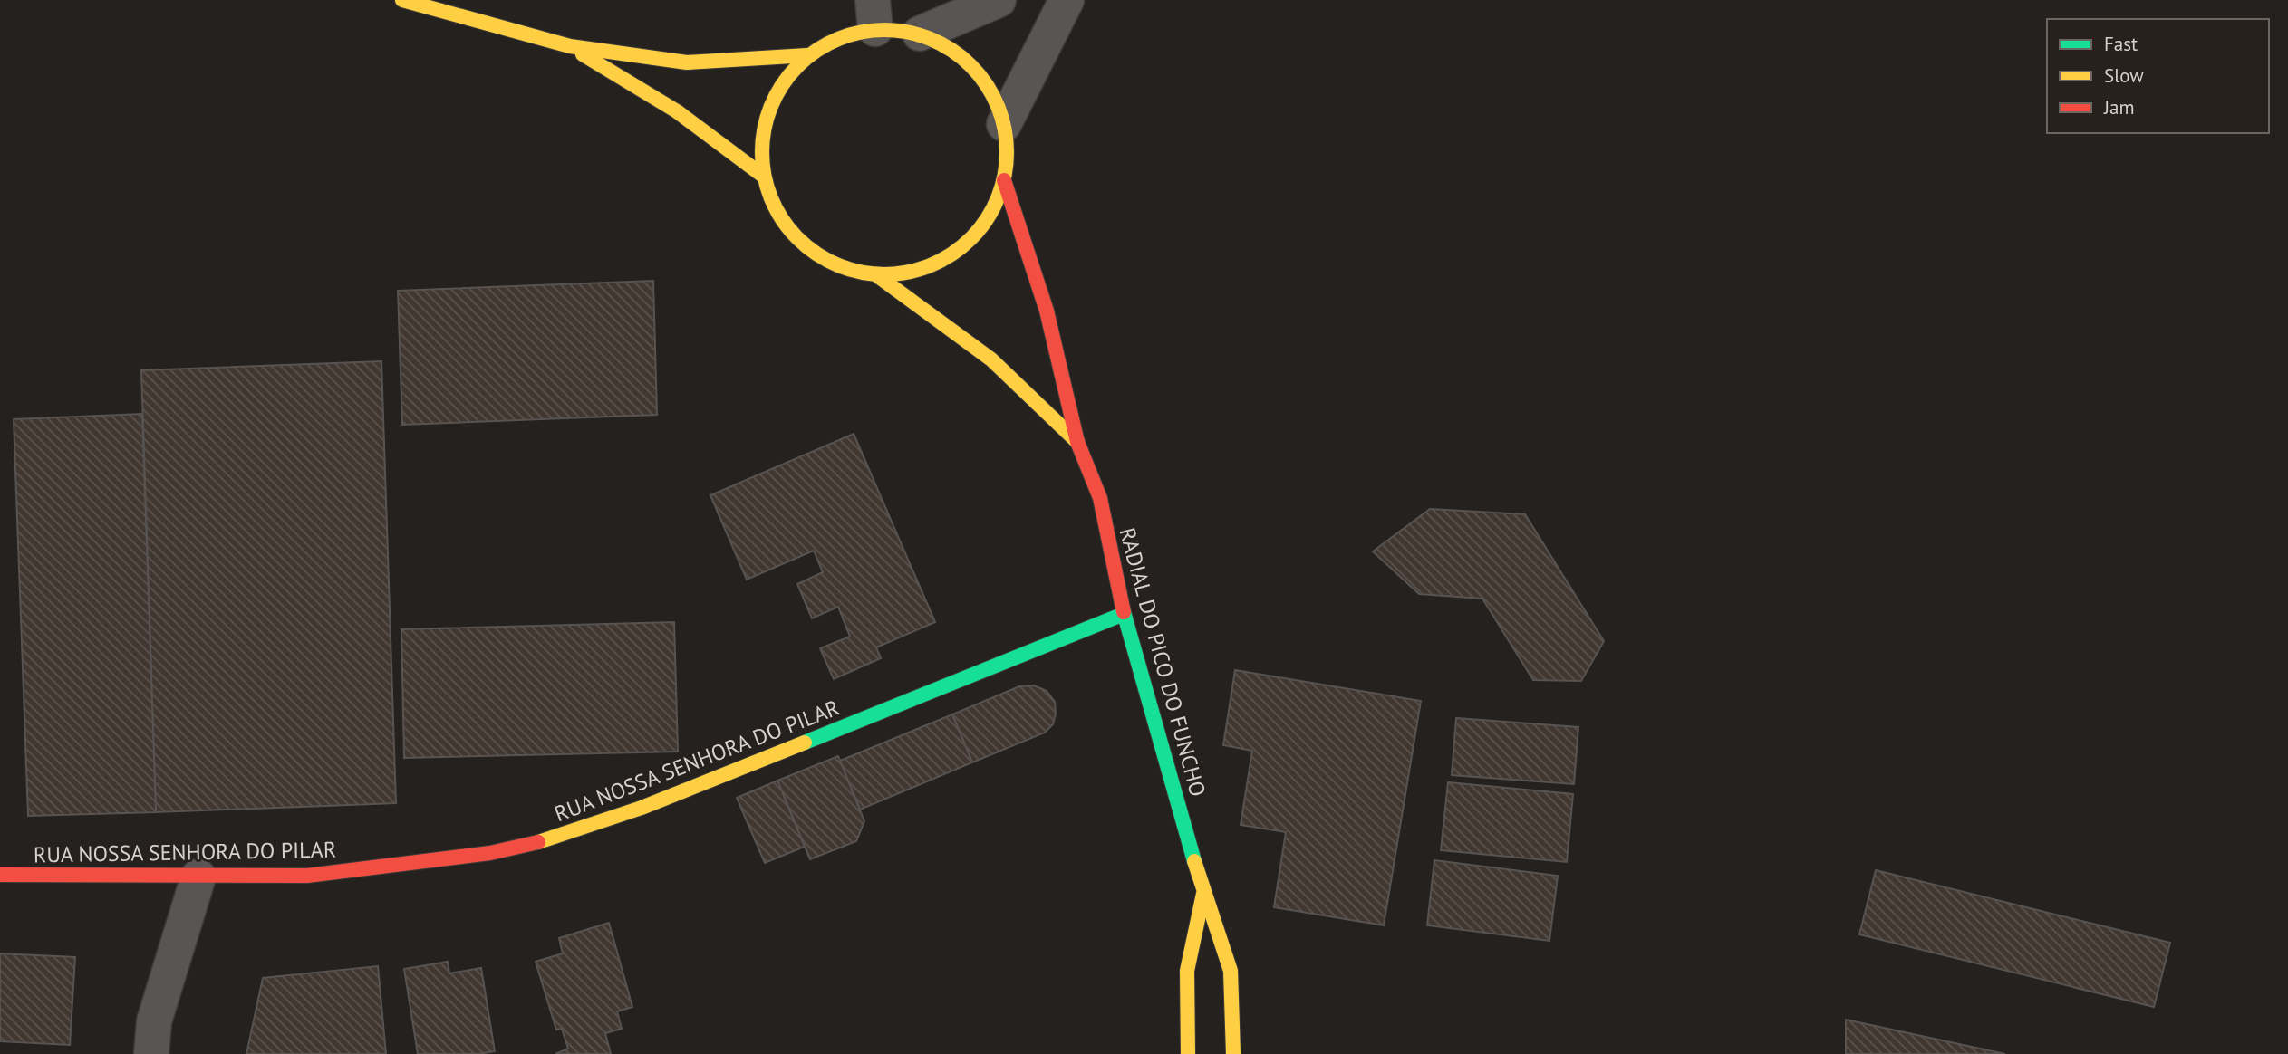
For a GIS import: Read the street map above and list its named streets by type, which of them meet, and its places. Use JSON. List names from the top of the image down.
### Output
{
  "streets": {
    "street": ["RADIAL DO PICO DO FUNCHO", "RUA NOSSA SENHORA DO PILAR"]
  },
  "crossings": [
    ["RADIAL DO PICO DO FUNCHO", "RUA NOSSA SENHORA DO PILAR"]
  ],
  "legend": ["Fast", "Slow", "Jam"]
}
